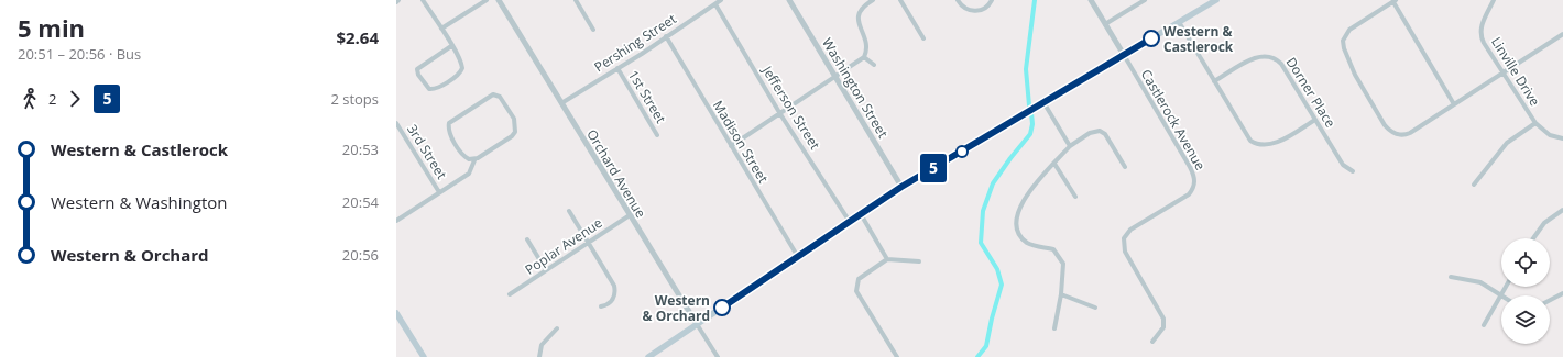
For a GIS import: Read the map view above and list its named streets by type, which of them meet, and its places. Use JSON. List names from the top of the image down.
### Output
{
  "streets": {
    "street": [
      "Pershing Street",
      "Linville Drive",
      "Washington Street",
      "Dorner Place",
      "1st Street",
      "Jefferson Street",
      "Castlerock Avenue",
      "Madison Street",
      "3rd Street",
      "Orchard Avenue",
      "Poplar Avenue"
    ]
  },
  "crossings": [
    ["Pershing Street", "1st Street"],
    ["Pershing Street", "Jefferson Street"],
    ["Pershing Street", "Madison Street"],
    ["Pershing Street", "Orchard Avenue"],
    ["Orchard Avenue", "Poplar Avenue"]
  ],
  "places": ["Western & Castlerock", "Western & Orchard"],
  "lines": ["bus line 5"],
  "page": {
    "heading": ["5 min", "20:51 – 20:56 · Bus", "$2.64"],
    "on_map": "5",
    "legs": ["2", "5", "2 stops"],
    "list": [
      {
        "name": "Western & Castlerock",
        "value": "20:53"
      },
      {
        "name": "Western & Washington",
        "value": "20:54"
      },
      {
        "name": "Western & Orchard",
        "value": "20:56"
      }
    ]
  }
}
